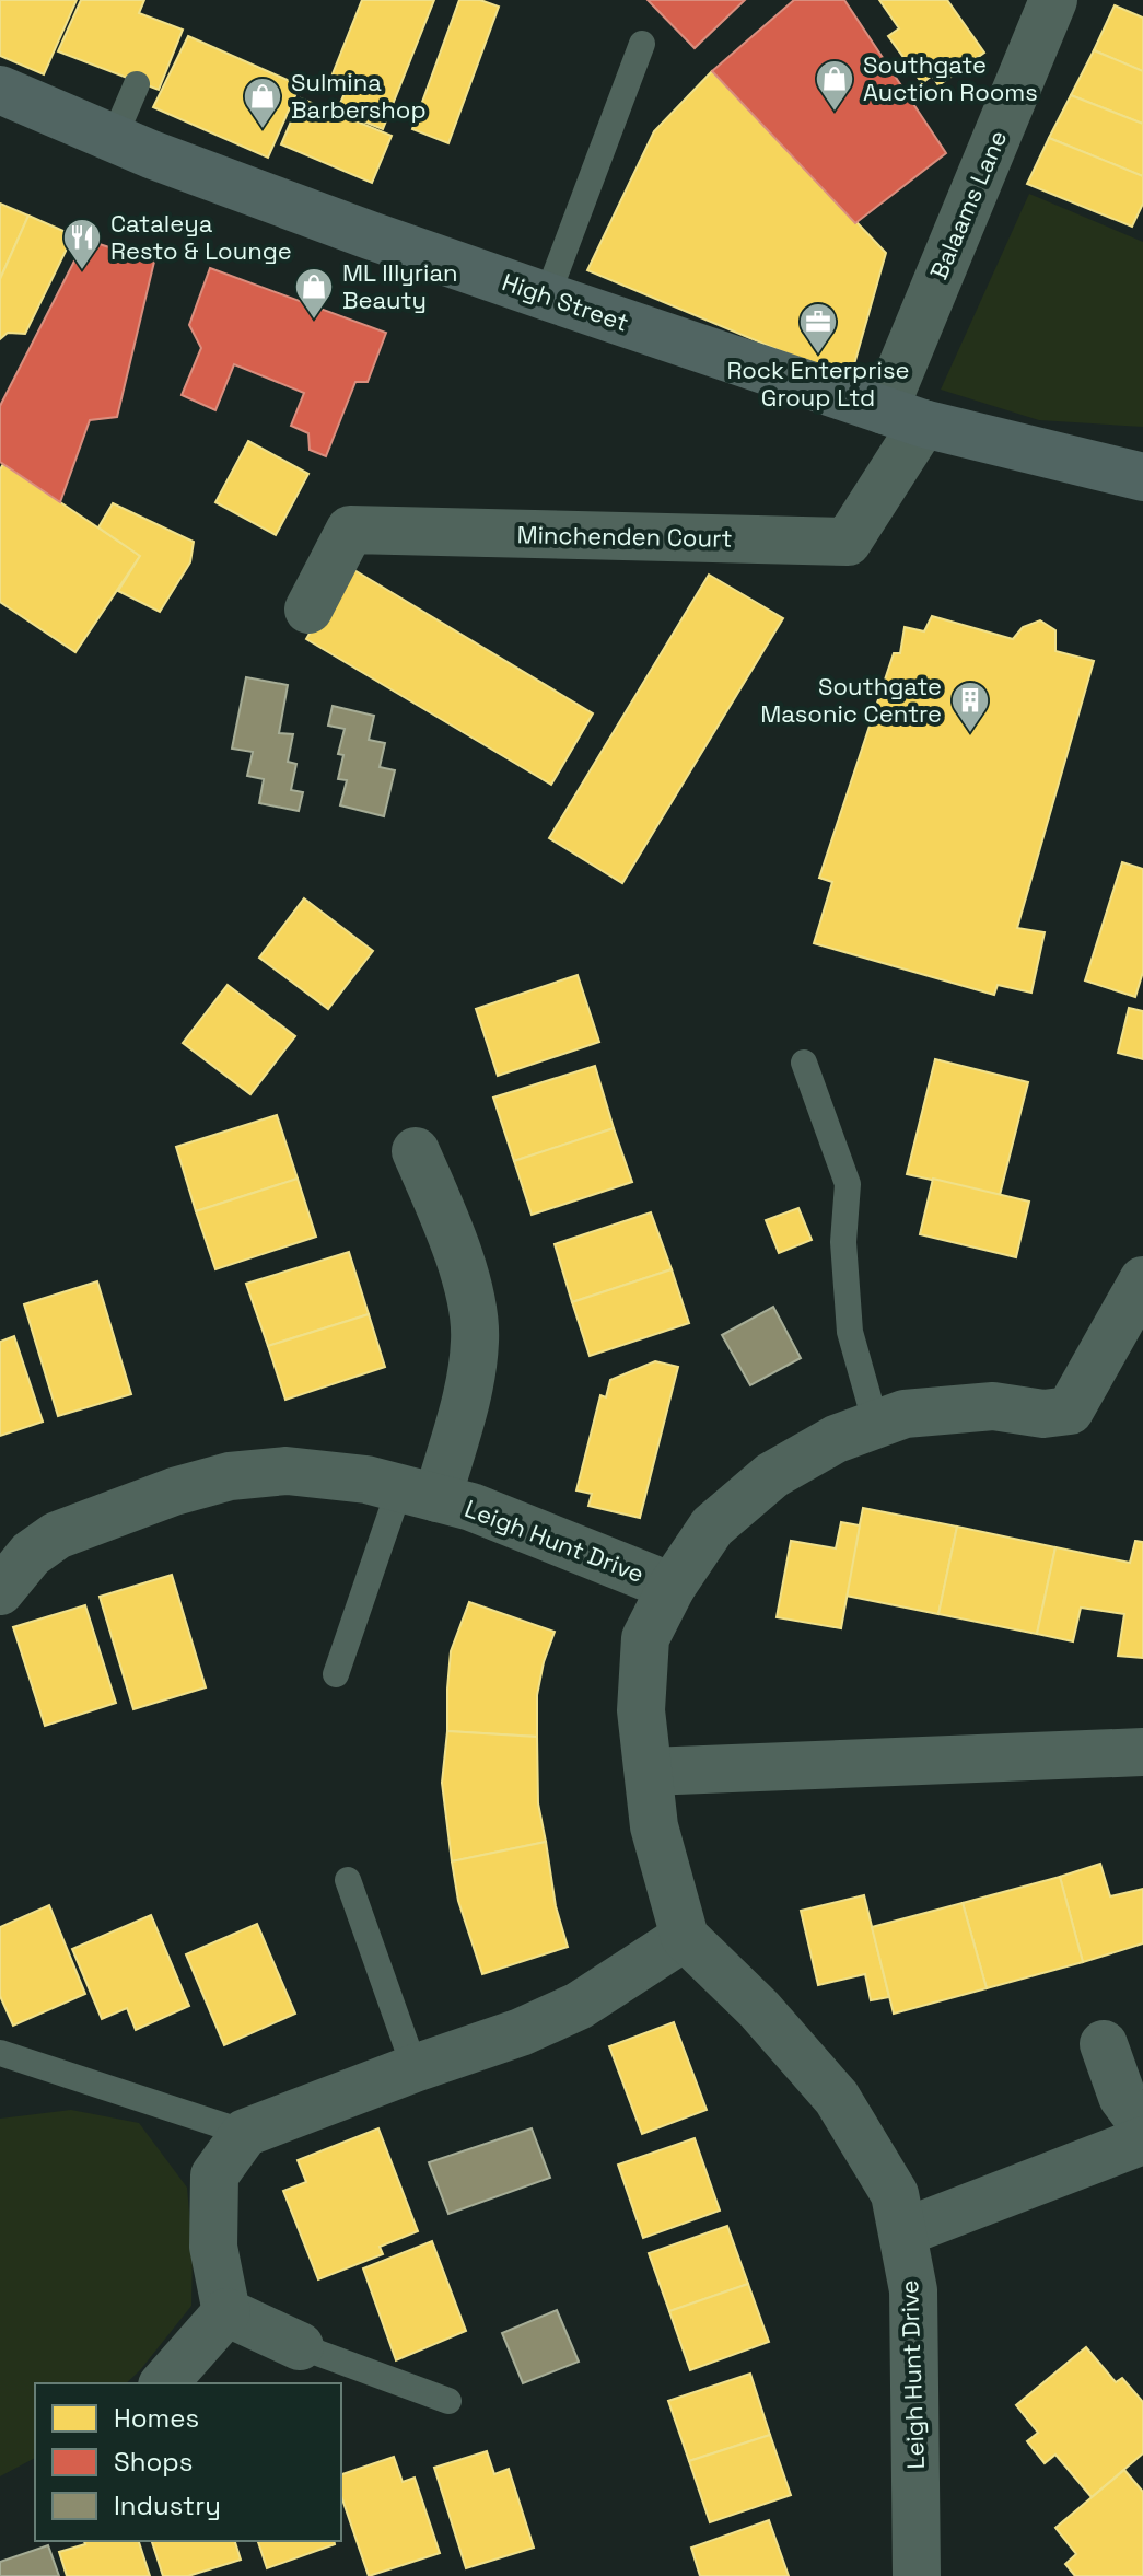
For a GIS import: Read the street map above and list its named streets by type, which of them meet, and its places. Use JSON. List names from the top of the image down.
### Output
{
  "streets": {
    "main road": ["High Street"],
    "street": ["Balaams Lane", "Minchenden Court", "Leigh Hunt Drive"]
  },
  "crossings": [
    ["Balaams Lane", "High Street"],
    ["Balaams Lane", "Minchenden Court"],
    ["High Street", "Minchenden Court"]
  ],
  "places": {
    "shop": ["Southgate Auction Rooms", "Sulmina Barbershop", "ML Illyrian Beauty"],
    "restaurant": ["Cataleya Resto & Lounge"],
    "office": ["Rock Enterprise Group Ltd"],
    "building": ["Southgate Masonic Centre"]
  },
  "legend": ["Homes", "Shops", "Industry"]
}
